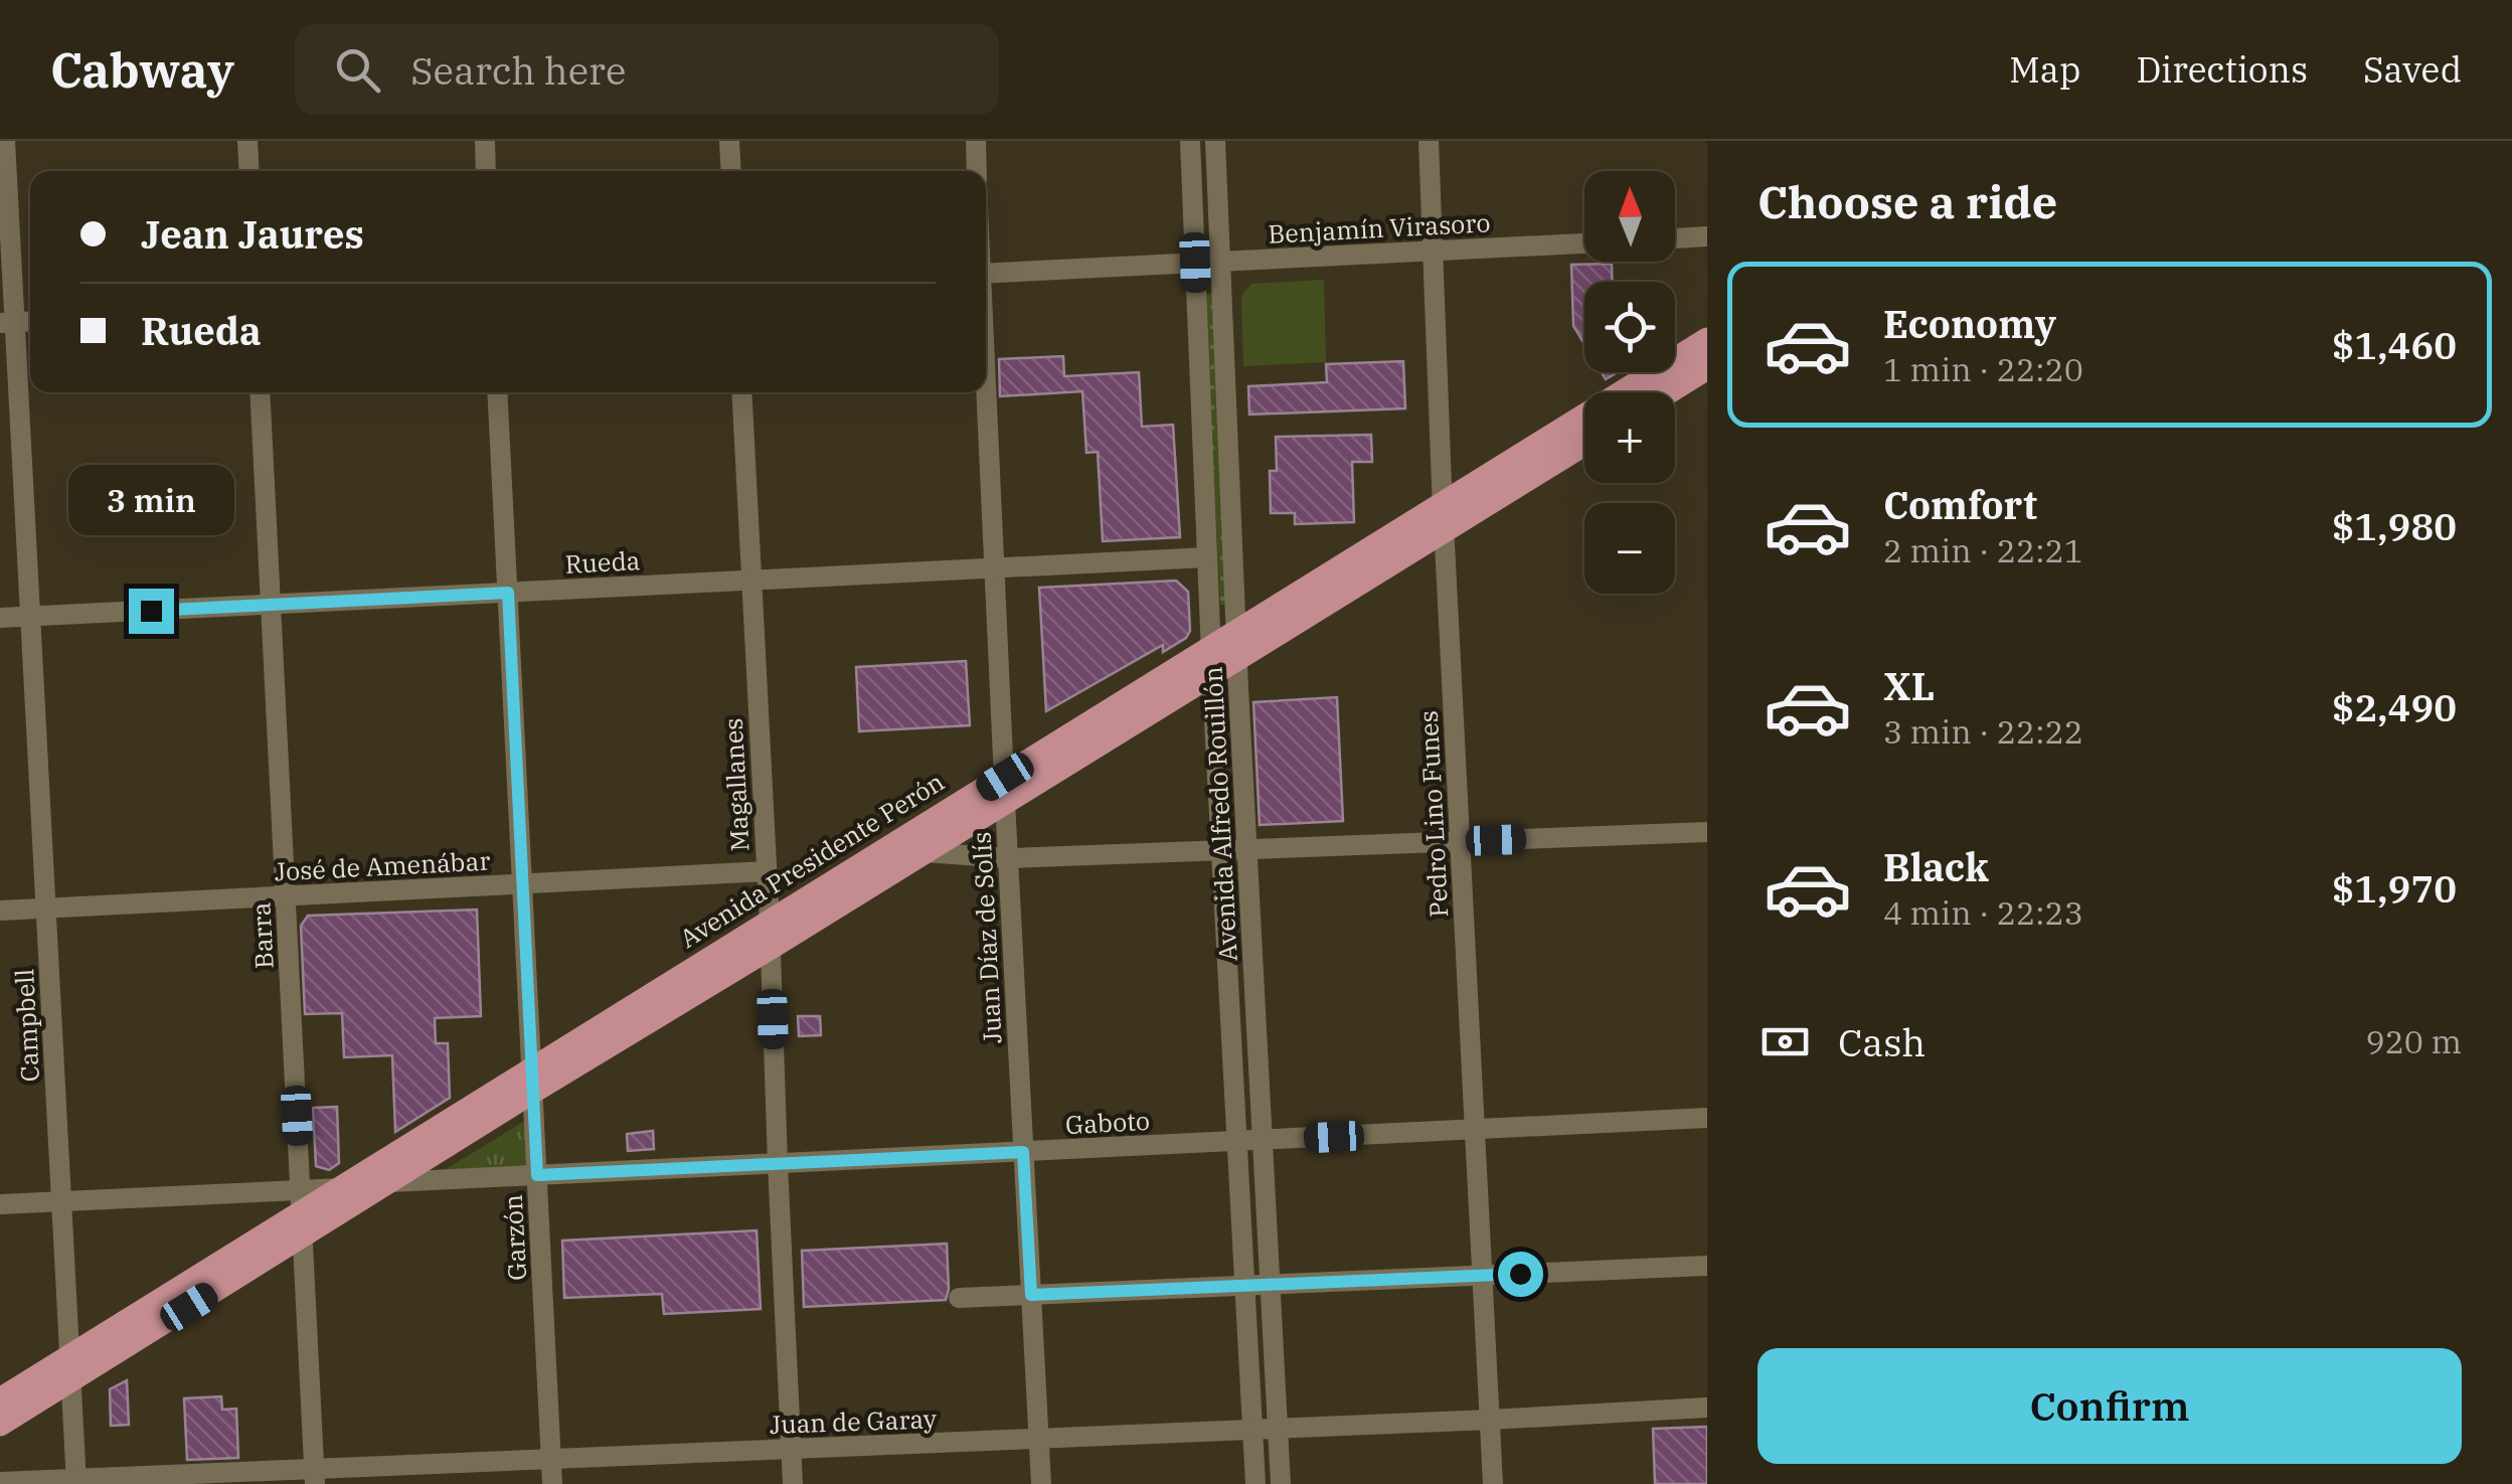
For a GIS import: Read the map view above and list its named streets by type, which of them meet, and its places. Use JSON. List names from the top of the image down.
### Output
{
  "streets": {
    "main road": ["Avenida Presidente Perón"],
    "street": [
      "Benjamín Virasoro",
      "Rueda",
      "Magallanes",
      "Avenida Alfredo Rouillón",
      "Pedro Lino Funes",
      "José de Amenábar",
      "Barra",
      "Juan Díaz de Solís",
      "Campbell",
      "Gaboto",
      "Garzón",
      "Juan de Garay"
    ]
  },
  "crossings": [
    ["Benjamín Virasoro", "Avenida Alfredo Rouillón"],
    ["Benjamín Virasoro", "Pedro Lino Funes"],
    ["Rueda", "Magallanes"],
    ["Rueda", "Avenida Alfredo Rouillón"],
    ["Rueda", "Barra"],
    ["Rueda", "Juan Díaz de Solís"],
    ["Rueda", "Campbell"],
    ["Rueda", "Garzón"],
    ["Magallanes", "Avenida Presidente Perón"],
    ["Magallanes", "José de Amenábar"],
    ["Magallanes", "Gaboto"],
    ["Magallanes", "Juan de Garay"],
    ["Avenida Alfredo Rouillón", "Avenida Presidente Perón"],
    ["Avenida Alfredo Rouillón", "Gaboto"],
    ["Avenida Alfredo Rouillón", "Juan de Garay"],
    ["Pedro Lino Funes", "Avenida Presidente Perón"],
    ["Pedro Lino Funes", "Gaboto"],
    ["Pedro Lino Funes", "Juan de Garay"],
    ["Avenida Presidente Perón", "Barra"],
    ["Avenida Presidente Perón", "Juan Díaz de Solís"],
    ["Avenida Presidente Perón", "Campbell"],
    ["Avenida Presidente Perón", "Gaboto"],
    ["Avenida Presidente Perón", "Garzón"],
    ["José de Amenábar", "Barra"],
    ["José de Amenábar", "Campbell"],
    ["José de Amenábar", "Garzón"],
    ["Barra", "Juan de Garay"],
    ["Juan Díaz de Solís", "Gaboto"],
    ["Juan Díaz de Solís", "Juan de Garay"],
    ["Campbell", "Juan de Garay"],
    ["Gaboto", "Garzón"],
    ["Garzón", "Juan de Garay"]
  ],
  "north": "top",
  "page": {
    "header": "Cabway",
    "search": "Search here",
    "nav": ["Map", "Directions", "Saved"],
    "heading": "Choose a ride",
    "map_buttons": ["+", "−"],
    "banner": ["Jean Jaures", "Rueda"],
    "list": [
      {
        "name": "Economy",
        "note": "1 min · 22:20",
        "value": "$1,460"
      },
      {
        "name": "Comfort",
        "note": "2 min · 22:21",
        "value": "$1,980"
      },
      {
        "name": "XL",
        "note": "3 min · 22:22",
        "value": "$2,490"
      },
      {
        "name": "Black",
        "note": "4 min · 22:23",
        "value": "$1,970"
      }
    ],
    "bubble": "3 min",
    "pay": ["Cash", "920 m"],
    "buttons": "Confirm"
  }
}
